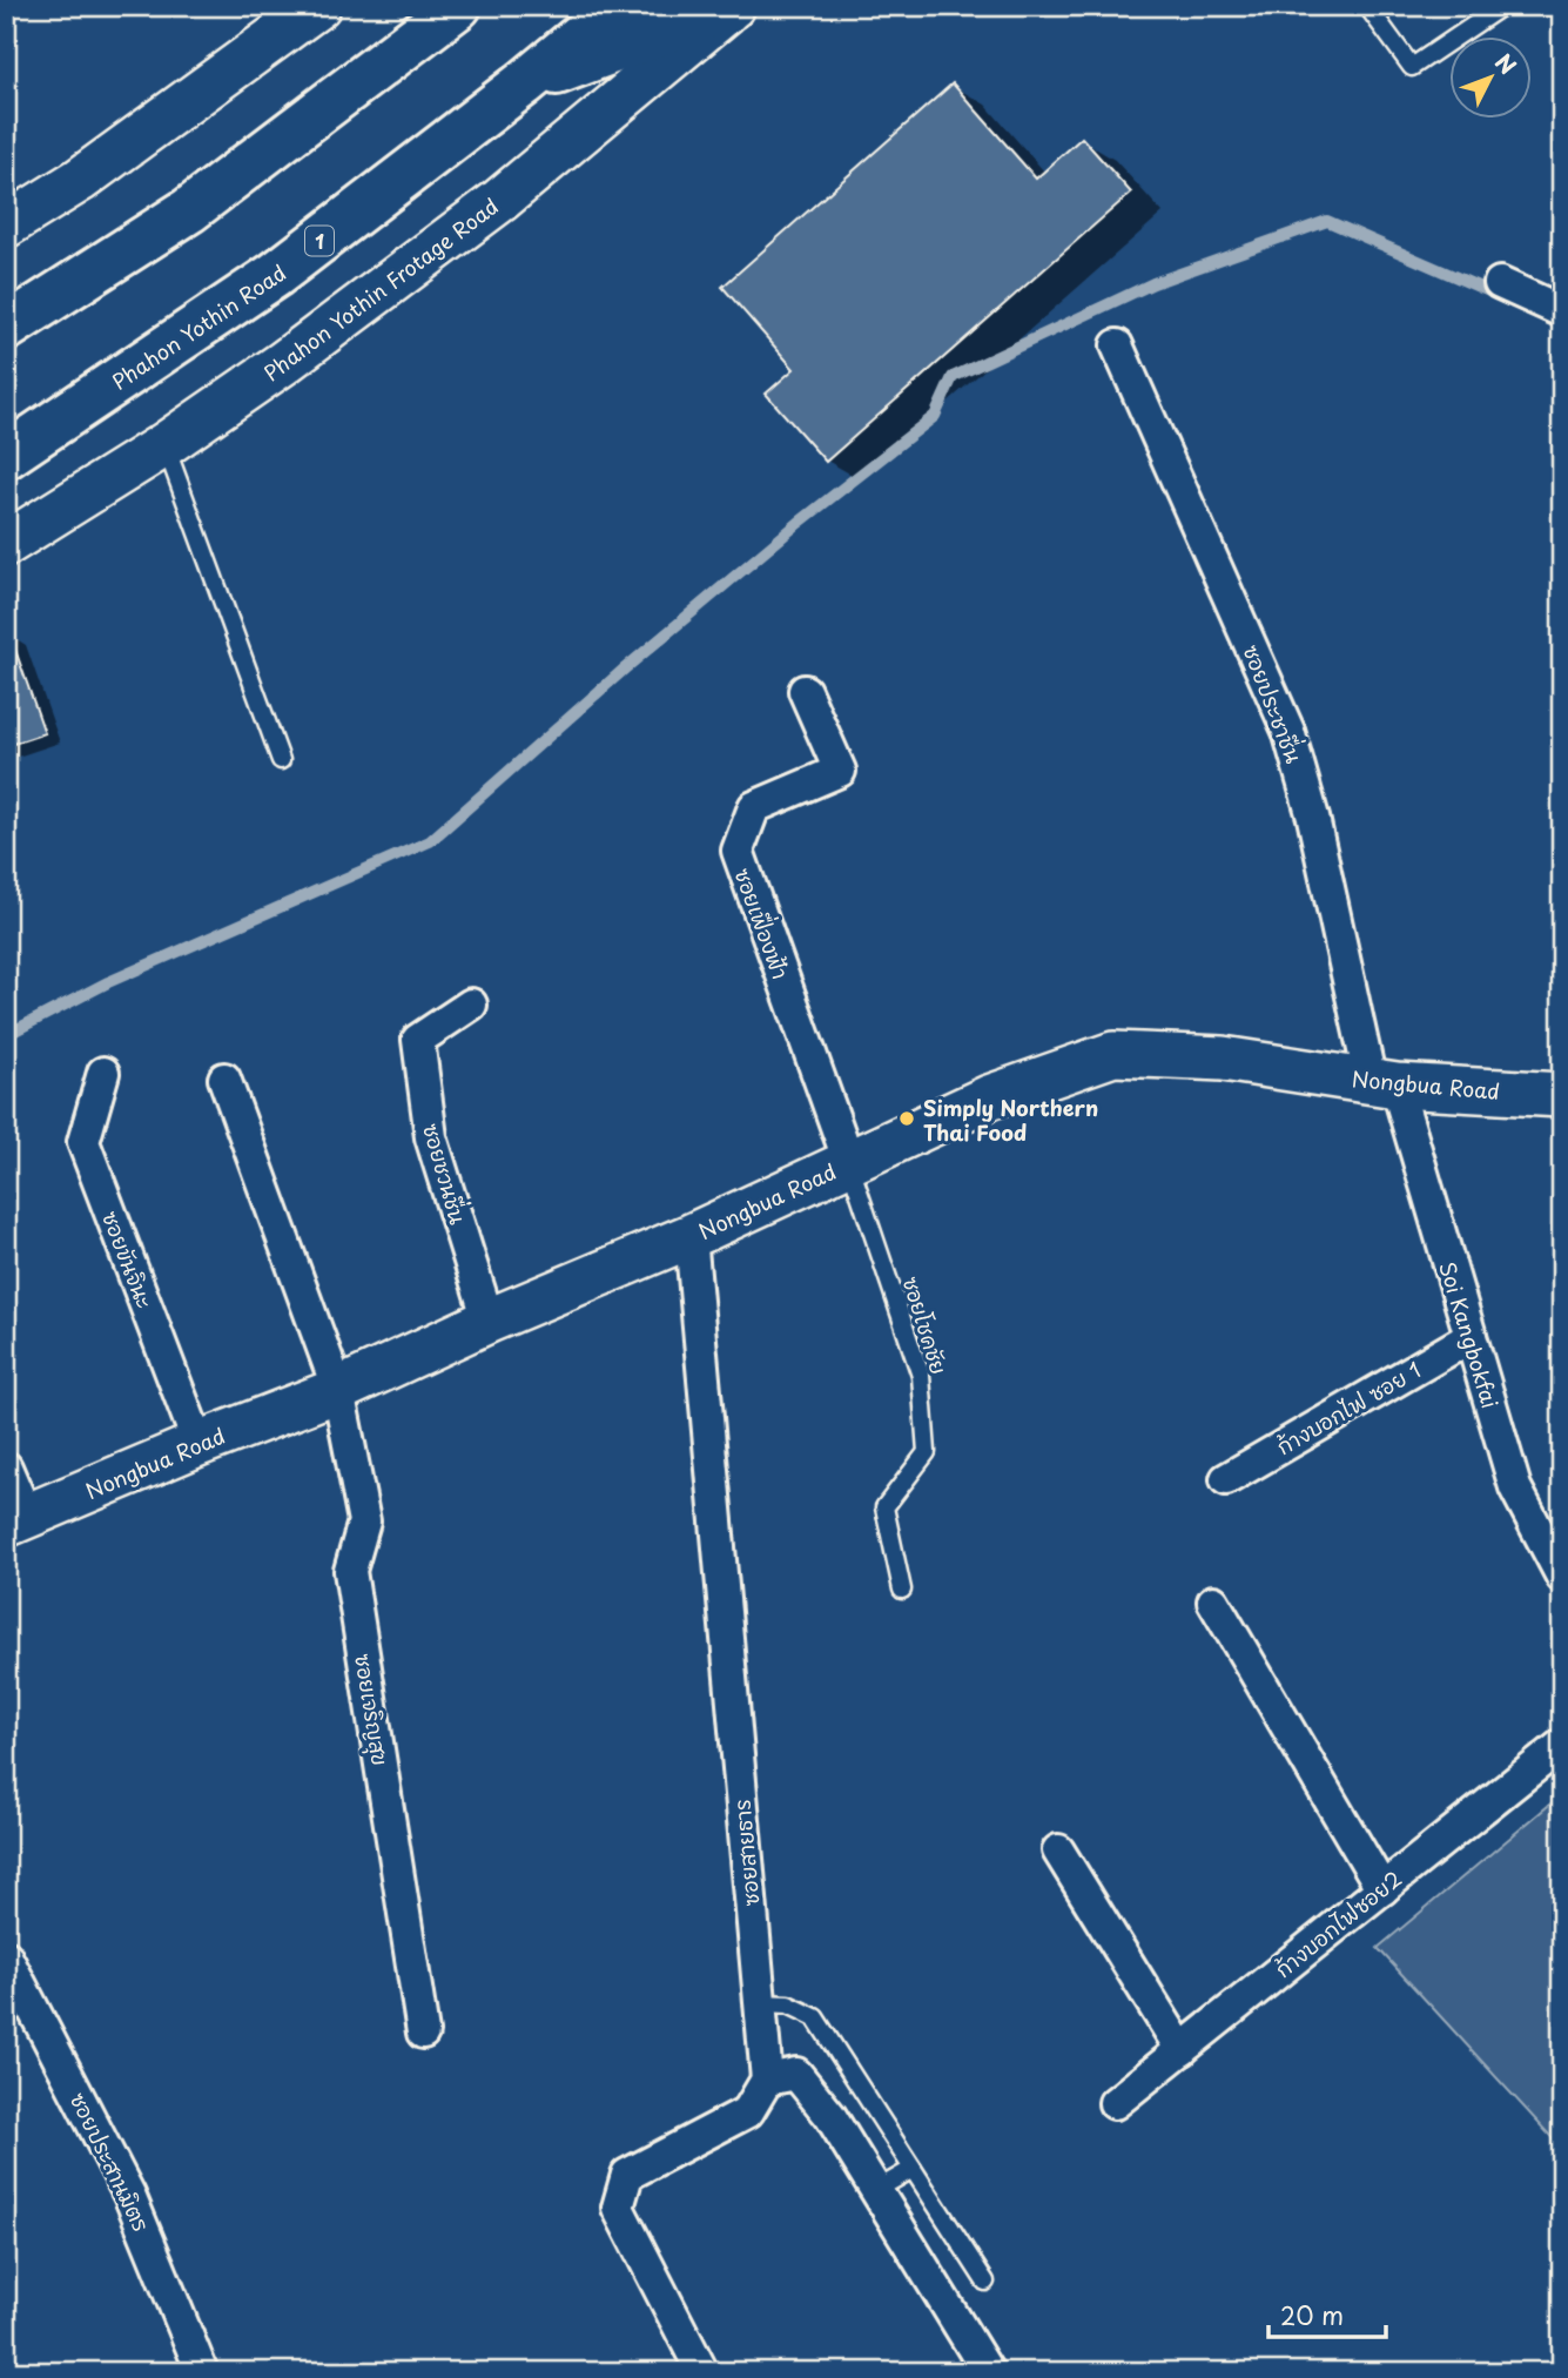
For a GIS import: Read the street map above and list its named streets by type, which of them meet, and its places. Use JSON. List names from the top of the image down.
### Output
{
  "streets": {
    "main road": ["1", "Phahon Yothin Road"],
    "street": [
      "Phahon Yothin Frotage Road",
      "ซอยประชาชื่น",
      "ซอยเฟื่องฟ้า",
      "Nongbua Road",
      "ซอยชวนชื่น",
      "ซอยขันจินะ",
      "Soi Kangbokfai",
      "ก้างบอกไฟ ซอย 1",
      "ซอยเจริญสุข",
      "ซอยสายธาร",
      "ก้างบอกไฟซอย2",
      "ซอยประสานมิตร"
    ],
    "lane": ["ซอยโชคชัย"]
  },
  "crossings": [
    ["ซอยประชาชื่น", "Nongbua Road"],
    ["ซอยประชาชื่น", "Soi Kangbokfai"],
    ["ซอยเฟื่องฟ้า", "Nongbua Road"],
    ["ซอยเฟื่องฟ้า", "ซอยโชคชัย"],
    ["Nongbua Road", "ซอยชวนชื่น"],
    ["Nongbua Road", "ซอยขันจินะ"],
    ["Nongbua Road", "ซอยโชคชัย"],
    ["Nongbua Road", "Soi Kangbokfai"],
    ["Nongbua Road", "ซอยเจริญสุข"],
    ["Nongbua Road", "ซอยสายธาร"],
    ["Soi Kangbokfai", "ก้างบอกไฟ ซอย 1"]
  ],
  "places": ["Simply Northern Thai Food"],
  "scale_bar": "20 m",
  "north": "top right"
}
